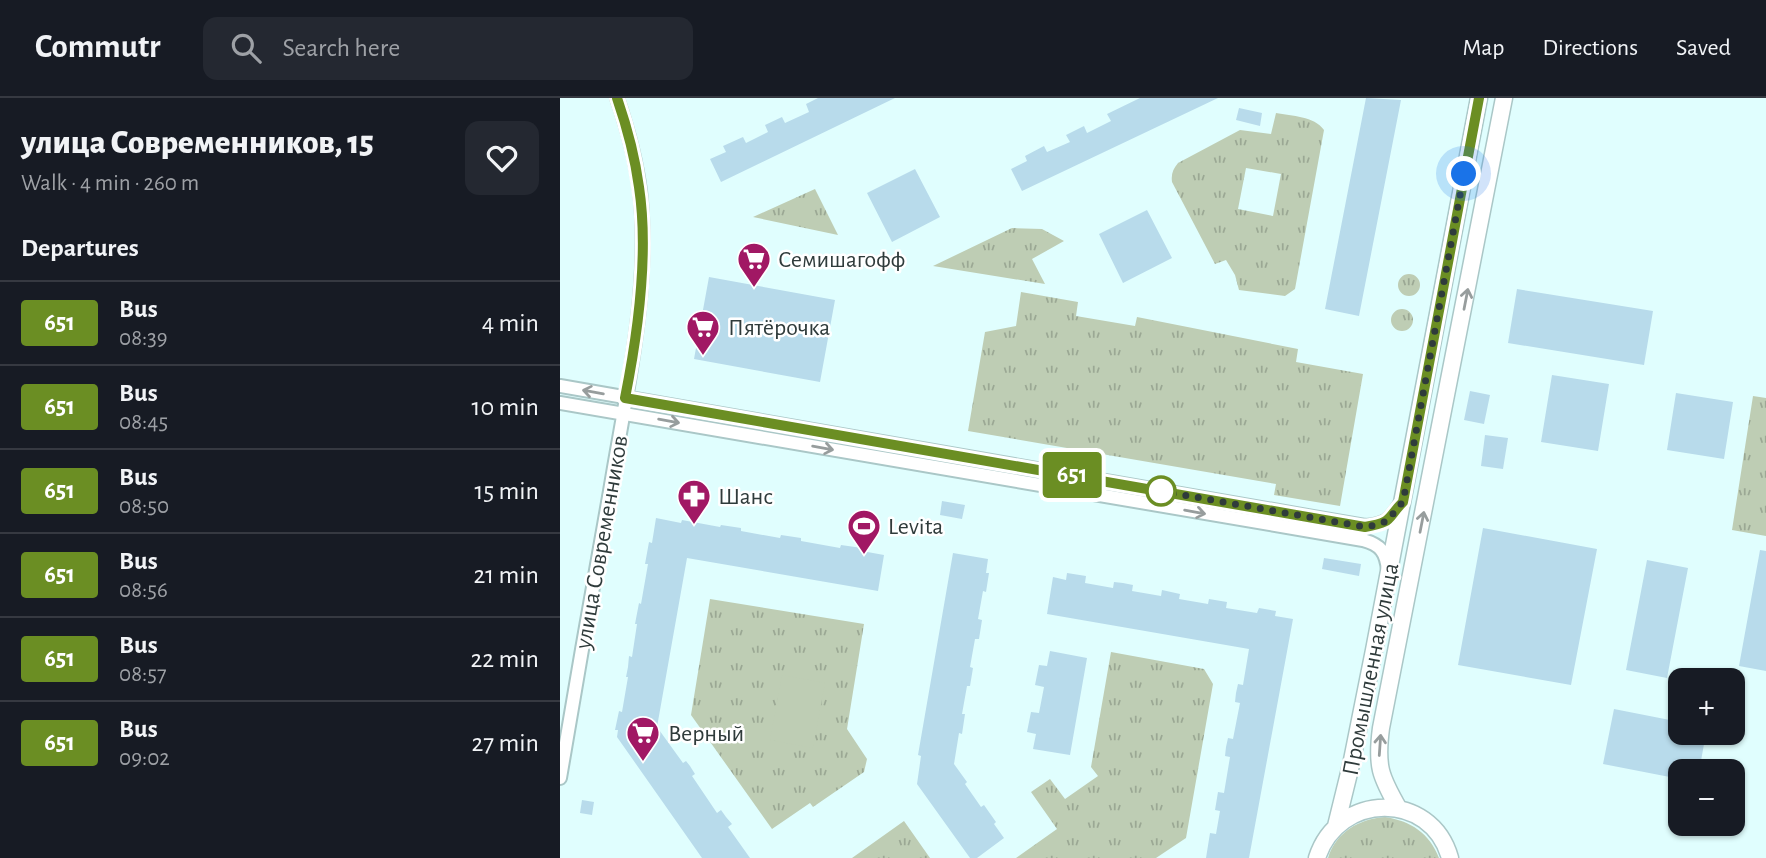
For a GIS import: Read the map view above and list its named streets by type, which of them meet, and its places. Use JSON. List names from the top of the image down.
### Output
{
  "streets": {
    "street": ["улица Современников", "Промышленная улица"]
  },
  "places": {
    "supermarket": ["Семишагофф", "Пятёрочка", "Верный"],
    "pharmacy": ["Шанс"],
    "sports": ["Levita"]
  },
  "lines": ["bus line 651"],
  "page": {
    "header": "Commutr",
    "search": "Search here",
    "nav": ["Map", "Directions", "Saved"],
    "heading": [
      ["улица Современников, 15", "Walk · 4 min · 260 m"],
      "Departures"
    ],
    "on_map": "651",
    "list": [
      {
        "mark": "651",
        "name": "Bus",
        "note": "08:39",
        "value": "4 min"
      },
      {
        "mark": "651",
        "name": "Bus",
        "note": "08:45",
        "value": "10 min"
      },
      {
        "mark": "651",
        "name": "Bus",
        "note": "08:50",
        "value": "15 min"
      },
      {
        "mark": "651",
        "name": "Bus",
        "note": "08:56",
        "value": "21 min"
      },
      {
        "mark": "651",
        "name": "Bus",
        "note": "08:57",
        "value": "22 min"
      },
      {
        "mark": "651",
        "name": "Bus",
        "note": "09:02",
        "value": "27 min"
      }
    ],
    "map_buttons": ["+", "−"]
  }
}
